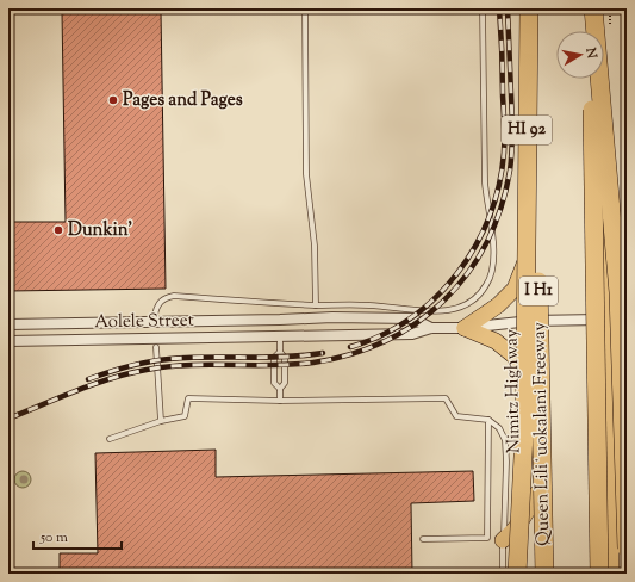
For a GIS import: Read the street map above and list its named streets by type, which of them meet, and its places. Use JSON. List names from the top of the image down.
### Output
{
  "streets": {
    "highway": ["I H1", "Queen Liliʻuokalani Freeway"],
    "main road": ["HI 92", "Nimitz Highway"],
    "street": ["Aolele Street"]
  },
  "crossings": [
    ["Aolele Street", "Nimitz Highway"]
  ],
  "places": ["Pages and Pages", "Dunkin'"],
  "scale_bar": "50 m",
  "north": "right"
}
